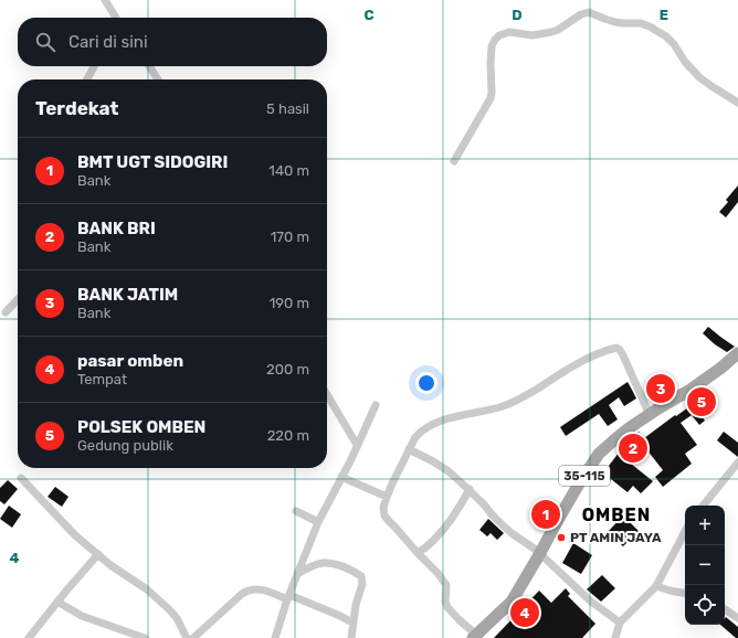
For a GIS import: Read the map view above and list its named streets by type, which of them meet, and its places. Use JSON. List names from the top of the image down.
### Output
{
  "streets": {
    "main road": ["35-115"]
  },
  "districts": ["OMBEN"],
  "places": ["PT AMIN JAYA"],
  "page": {
    "search": "Cari di sini",
    "heading": ["Terdekat", "5 hasil"],
    "list": [
      {
        "mark": "1",
        "name": "BMT UGT SIDOGIRI",
        "note": "Bank",
        "value": "140 m"
      },
      {
        "mark": "2",
        "name": "BANK BRI",
        "note": "Bank",
        "value": "170 m"
      },
      {
        "mark": "3",
        "name": "BANK JATIM",
        "note": "Bank",
        "value": "190 m"
      },
      {
        "mark": "4",
        "name": "pasar omben",
        "note": "Tempat",
        "value": "200 m"
      },
      {
        "mark": "5",
        "name": "POLSEK OMBEN",
        "note": "Gedung publik",
        "value": "220 m"
      }
    ],
    "pins": [
      "3",
      "5",
      "2",
      "1",
      "4"
    ],
    "map_buttons": ["+", "−"]
  },
  "grid": {
    "columns": ["C", "D", "E"],
    "rows": ["4"]
  }
}
